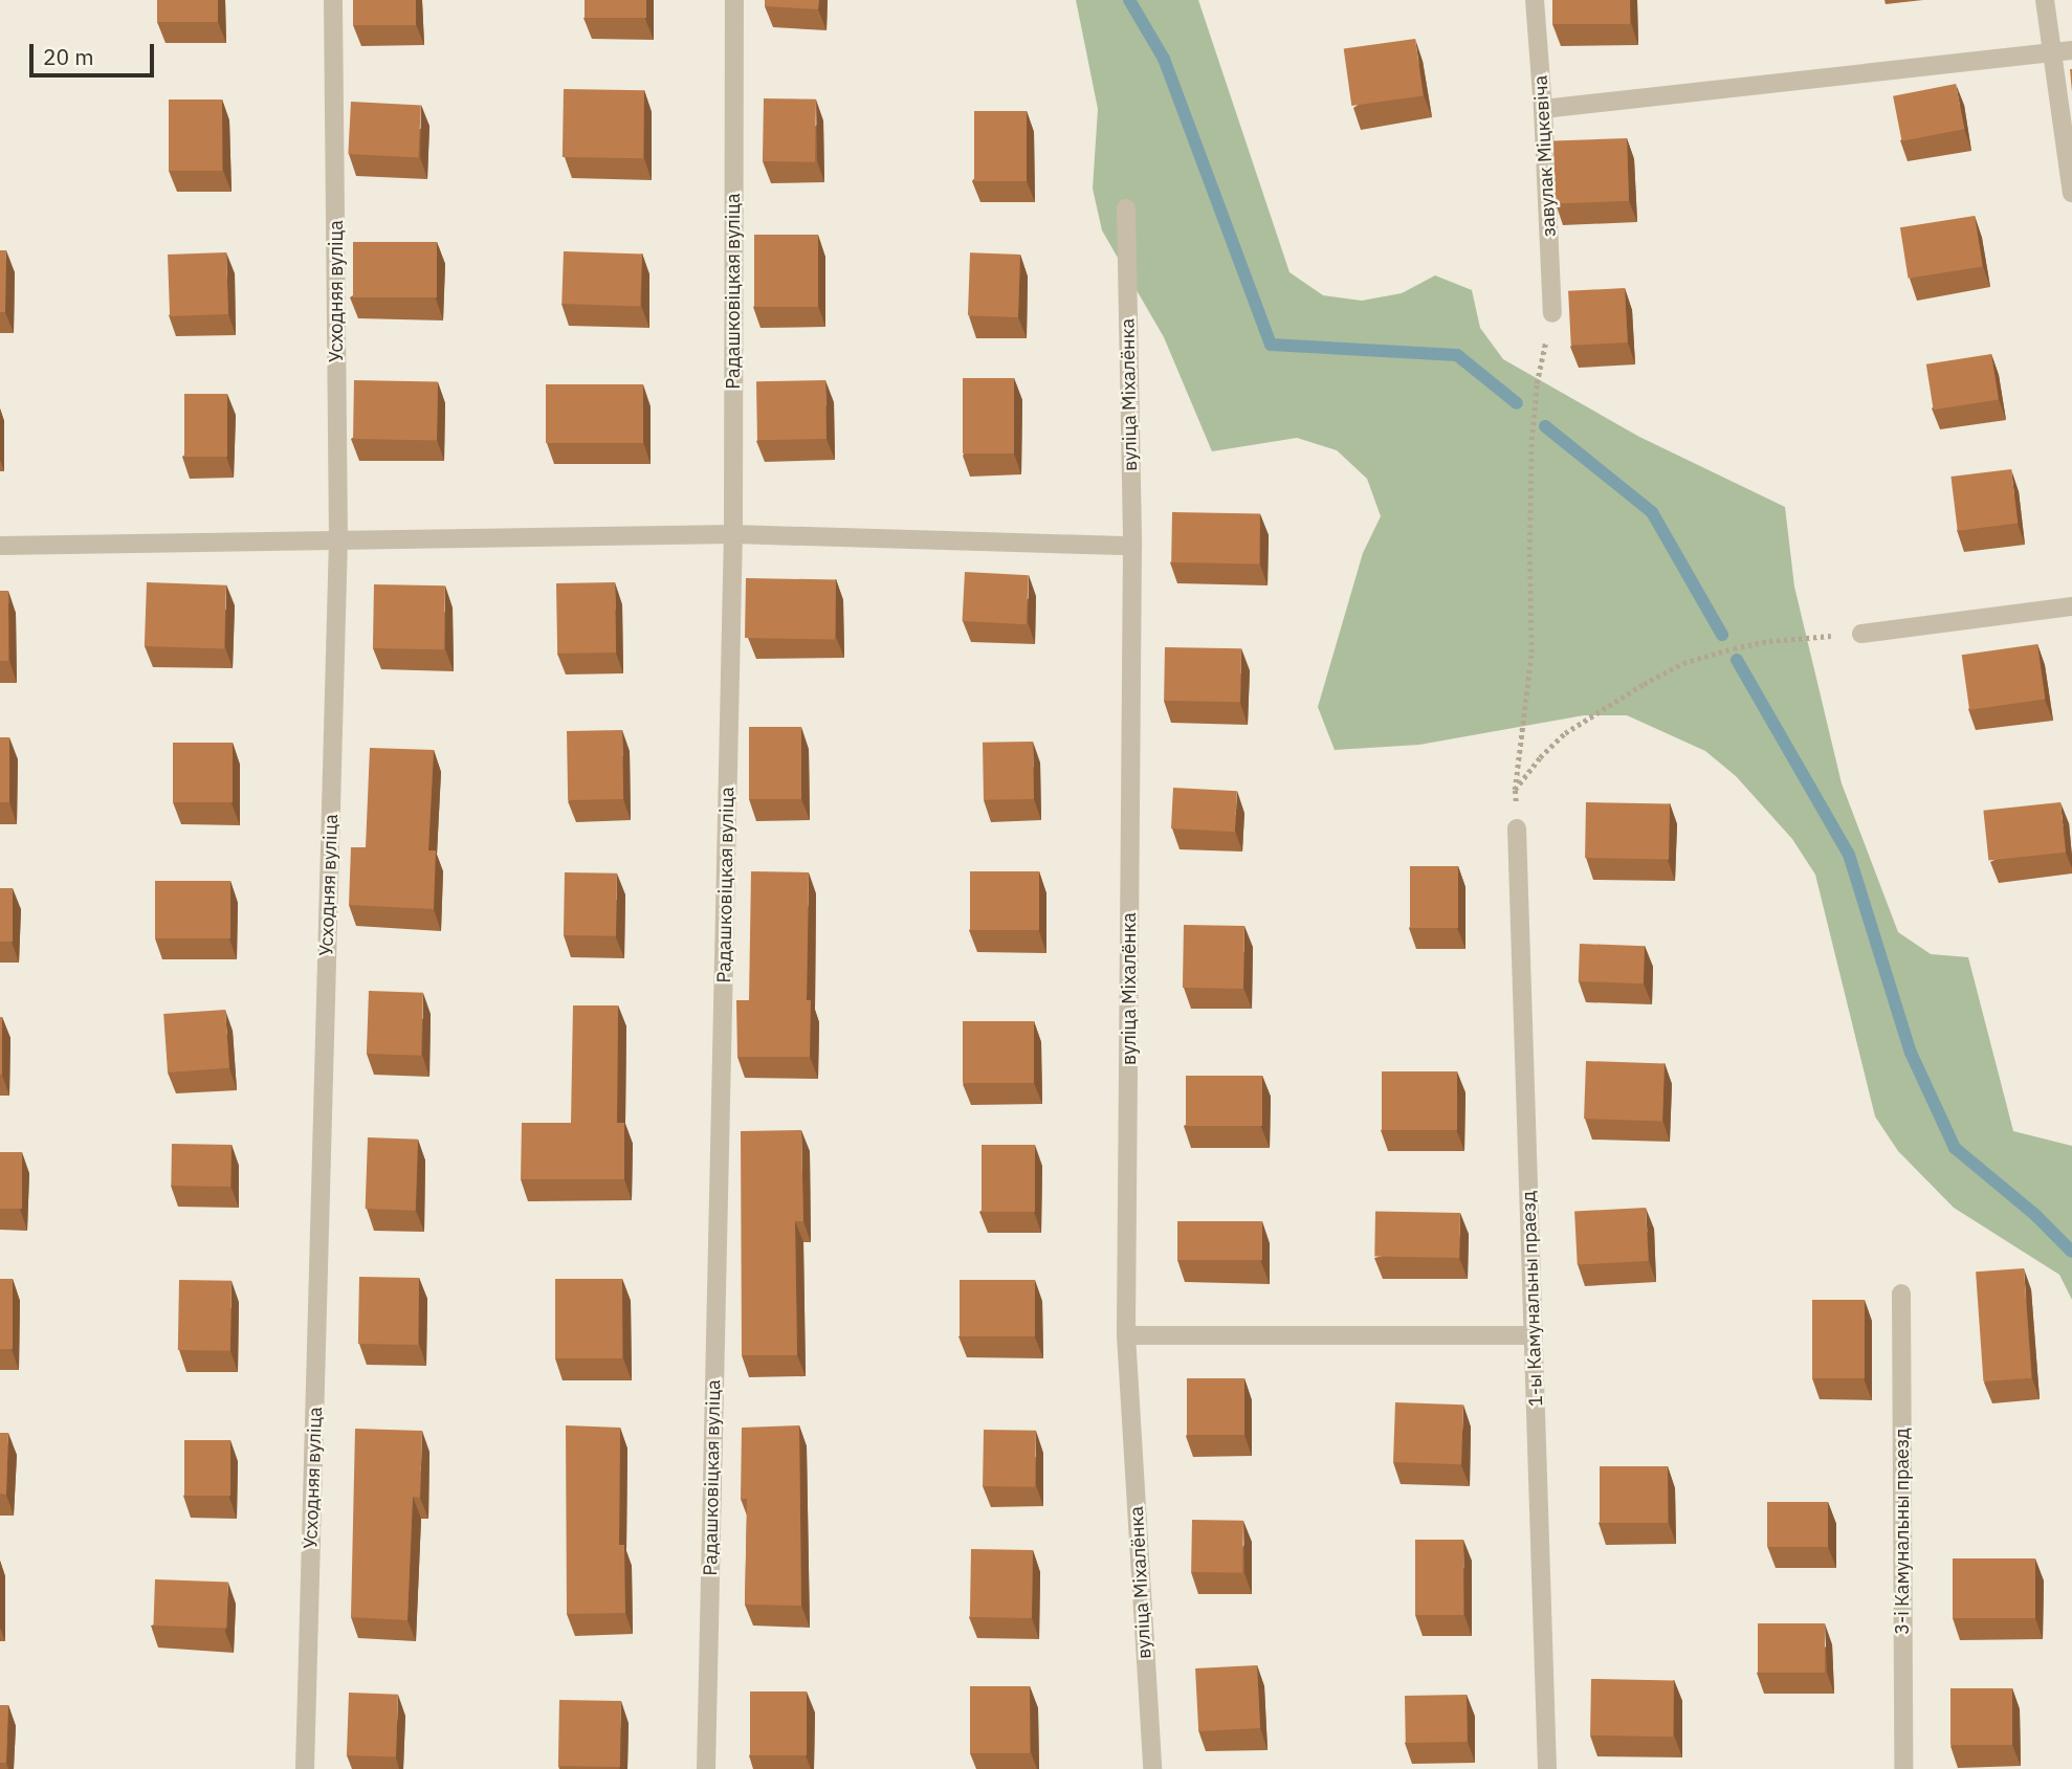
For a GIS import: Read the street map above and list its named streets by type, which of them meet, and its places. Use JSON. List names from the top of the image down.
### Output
{
  "streets": {
    "street": [
      "завулак Міцкевіча",
      "Усходняя вуліца",
      "Радашковіцкая вуліца",
      "вуліца Міхалёнка",
      "1-ы Камунальны праезд",
      "3-і Камунальны праезд"
    ]
  },
  "scale_bar": "20 m"
}
